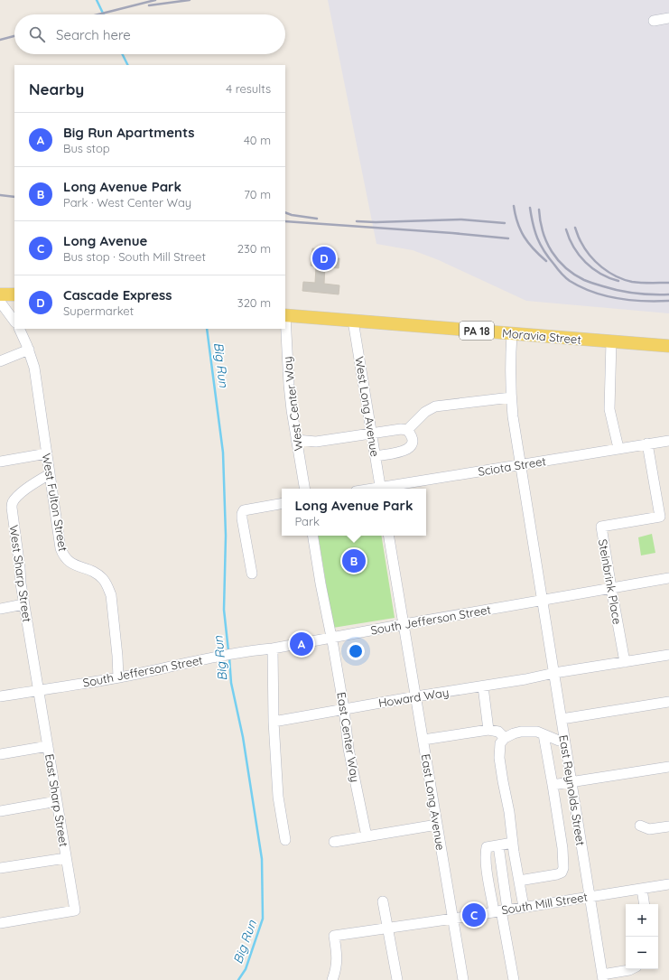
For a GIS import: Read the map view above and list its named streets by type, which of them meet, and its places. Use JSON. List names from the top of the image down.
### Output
{
  "streets": {
    "main road": ["PA 18", "Moravia Street"],
    "street": [
      "West Center Way",
      "West Long Avenue",
      "Sciota Street",
      "West Fulton Street",
      "West Sharp Street",
      "Steinbrink Place",
      "South Jefferson Street",
      "Howard Way",
      "East Center Way",
      "East Reynolds Street",
      "East Sharp Street",
      "East Long Avenue",
      "South Mill Street"
    ]
  },
  "crossings": [
    ["Moravia Street", "West Center Way"],
    ["Moravia Street", "West Long Avenue"],
    ["Moravia Street", "East Reynolds Street"],
    ["Sciota Street", "Steinbrink Place"],
    ["Sciota Street", "East Reynolds Street"],
    ["West Fulton Street", "West Sharp Street"],
    ["West Fulton Street", "South Jefferson Street"],
    ["West Sharp Street", "South Jefferson Street"],
    ["West Sharp Street", "East Sharp Street"],
    ["Steinbrink Place", "South Jefferson Street"],
    ["Steinbrink Place", "Howard Way"],
    ["South Jefferson Street", "East Center Way"],
    ["South Jefferson Street", "East Reynolds Street"],
    ["South Jefferson Street", "East Sharp Street"],
    ["South Jefferson Street", "East Long Avenue"],
    ["Howard Way", "East Center Way"],
    ["Howard Way", "East Reynolds Street"],
    ["Howard Way", "East Long Avenue"],
    ["East Reynolds Street", "South Mill Street"],
    ["East Long Avenue", "South Mill Street"]
  ],
  "water": ["Big Run"],
  "page": {
    "search": "Search here",
    "heading": ["Nearby", "4 results"],
    "list": [
      {
        "mark": "A",
        "name": "Big Run Apartments",
        "note": "Bus stop",
        "value": "40 m"
      },
      {
        "mark": "B",
        "name": "Long Avenue Park",
        "note": "Park · West Center Way",
        "value": "70 m"
      },
      {
        "mark": "C",
        "name": "Long Avenue",
        "note": "Bus stop · South Mill Street",
        "value": "230 m"
      },
      {
        "mark": "D",
        "name": "Cascade Express",
        "note": "Supermarket",
        "value": "320 m"
      }
    ],
    "pins": [
      "D",
      "B",
      "A",
      "C"
    ],
    "popup": ["Long Avenue Park", "Park"],
    "map_buttons": ["+", "−"]
  }
}
